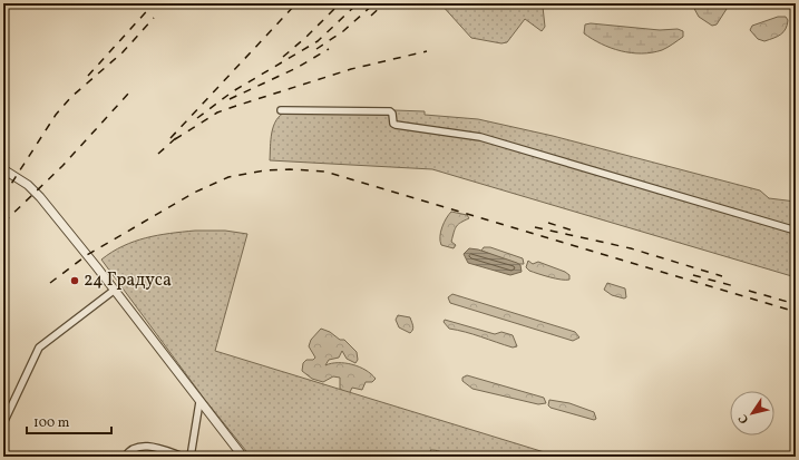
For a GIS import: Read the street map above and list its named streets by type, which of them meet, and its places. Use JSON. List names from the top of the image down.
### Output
{
  "places": ["24 Градуса"],
  "scale_bar": "100 m",
  "north": "bottom left"
}
